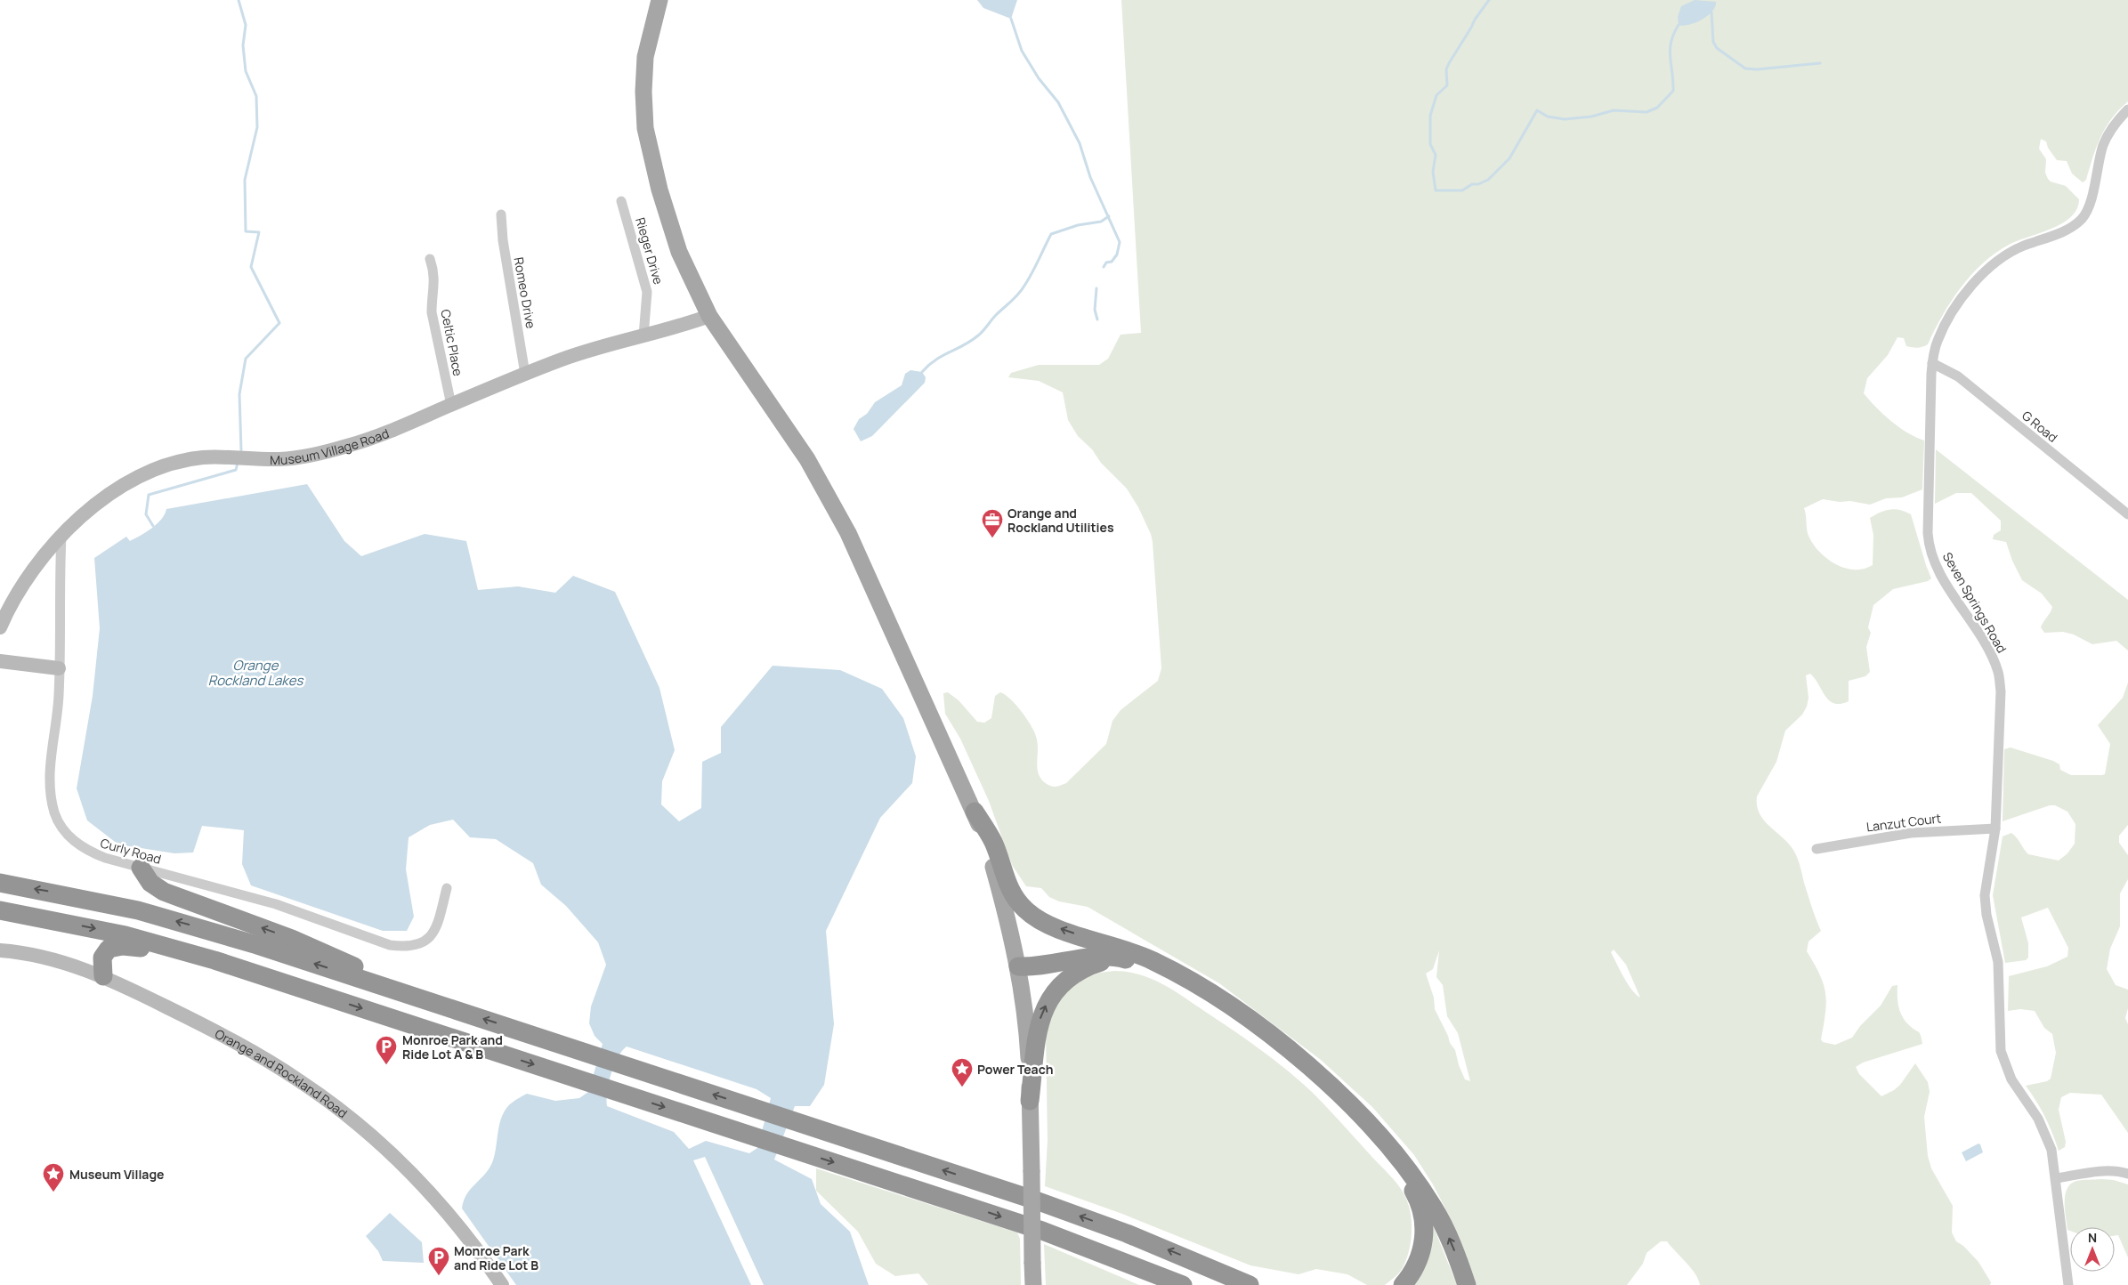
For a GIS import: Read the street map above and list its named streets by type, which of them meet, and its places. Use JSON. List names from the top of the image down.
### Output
{
  "streets": {
    "street": [
      "Rieger Drive",
      "Romeo Drive",
      "Celtic Place",
      "G Road",
      "Museum Village Road",
      "Seven Springs Road",
      "Lanzut Court",
      "Curly Road",
      "Orange and Rockland Road"
    ]
  },
  "crossings": [
    ["Rieger Drive", "Museum Village Road"],
    ["Romeo Drive", "Museum Village Road"],
    ["Celtic Place", "Museum Village Road"],
    ["G Road", "Seven Springs Road"],
    ["Museum Village Road", "Curly Road"],
    ["Seven Springs Road", "Lanzut Court"]
  ],
  "water": ["Orange Rockland Lakes"],
  "places": {
    "office": ["Orange and Rockland Utilities"],
    "parking": ["Monroe Park and Ride Lot A & B", "Monroe Park and Ride Lot B"],
    "place": ["Power Teach", "Museum Village"]
  },
  "north": "top"
}
